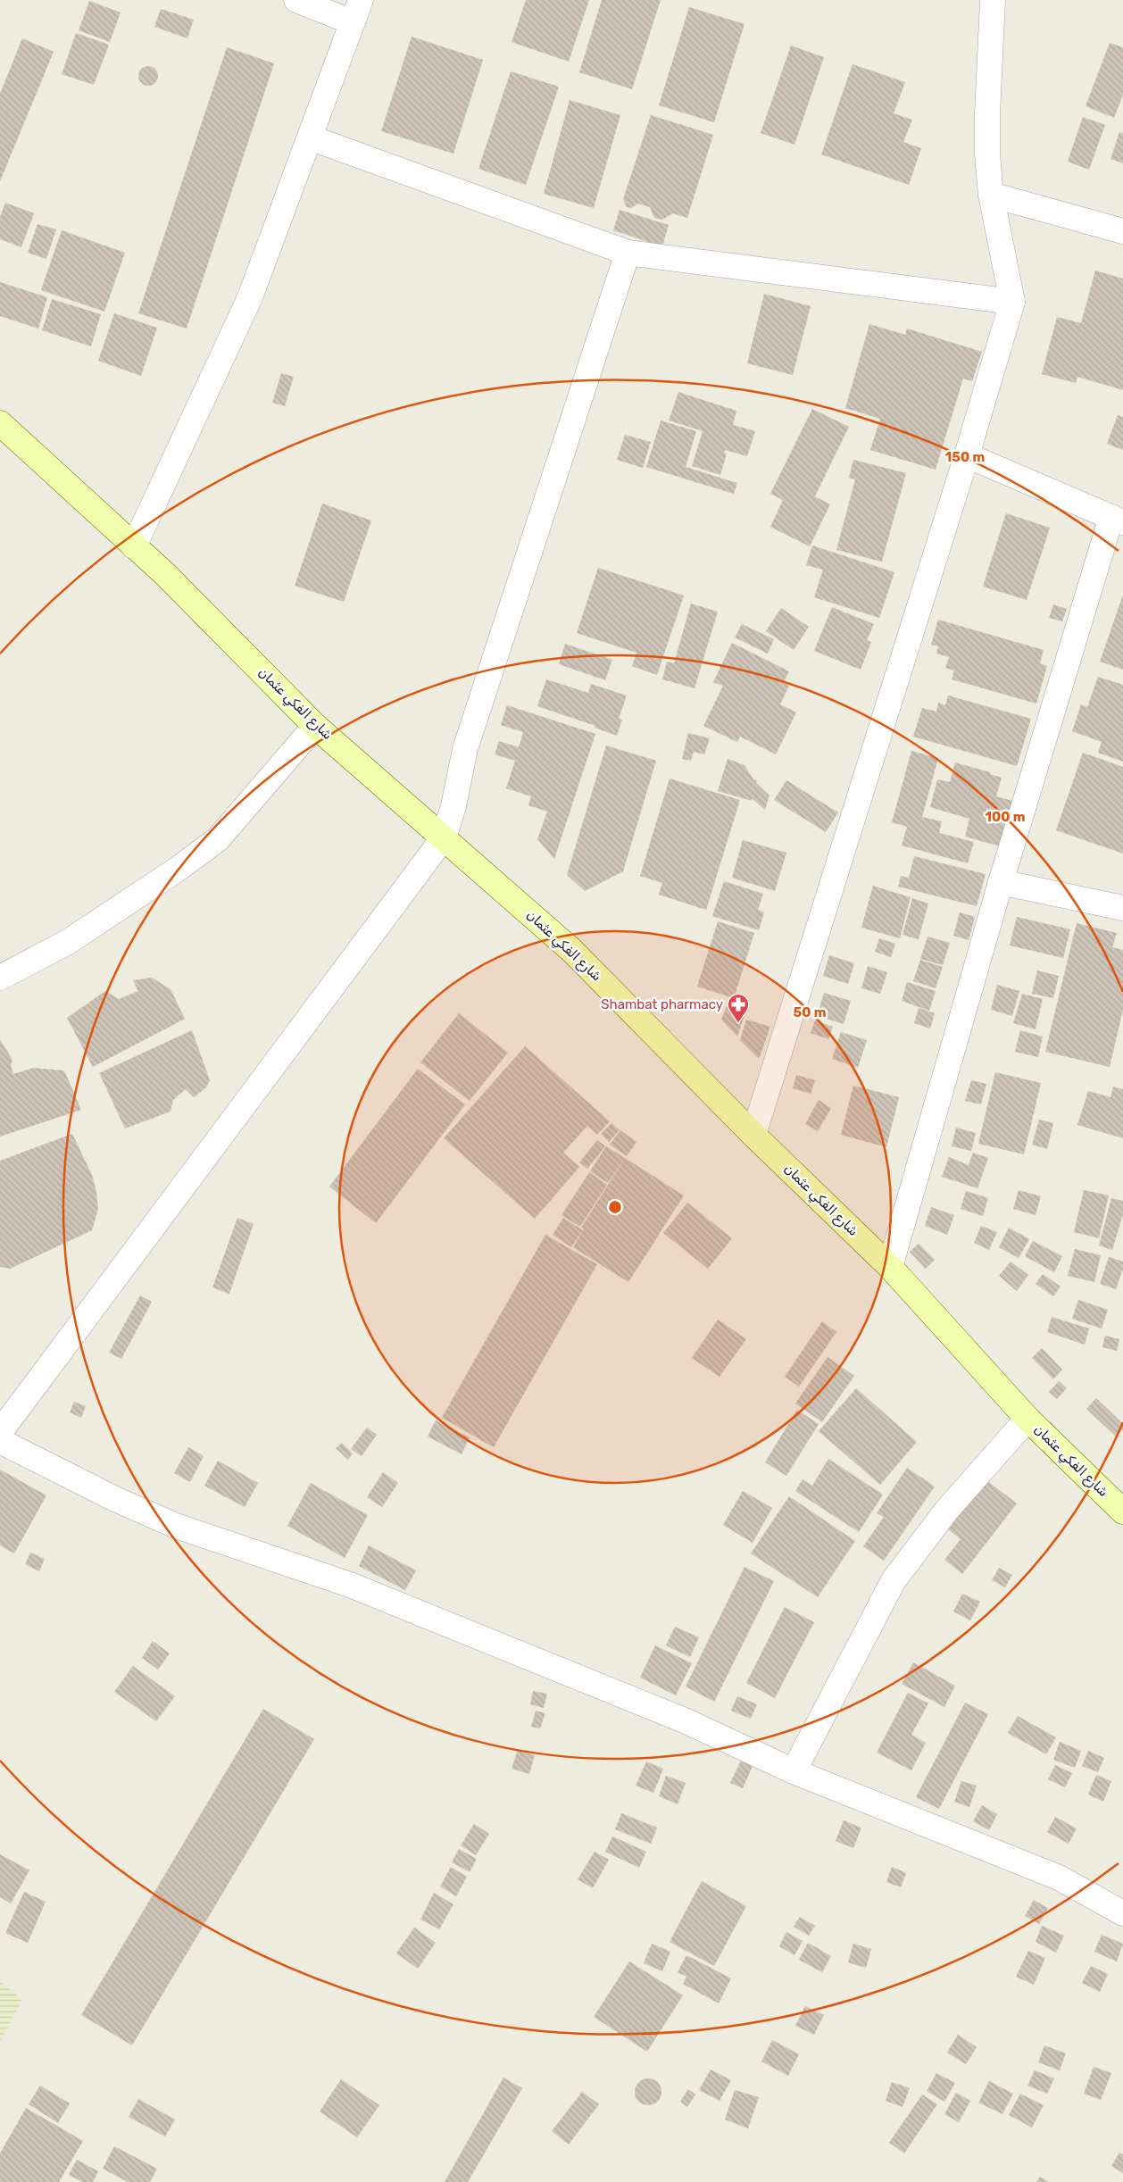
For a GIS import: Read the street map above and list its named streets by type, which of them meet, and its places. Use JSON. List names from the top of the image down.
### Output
{
  "streets": {
    "street": ["شارع الفكي عثمان"]
  },
  "places": {
    "pharmacy": ["Shambat pharmacy"]
  },
  "rings": ["150 m", "100 m", "50 m"]
}
